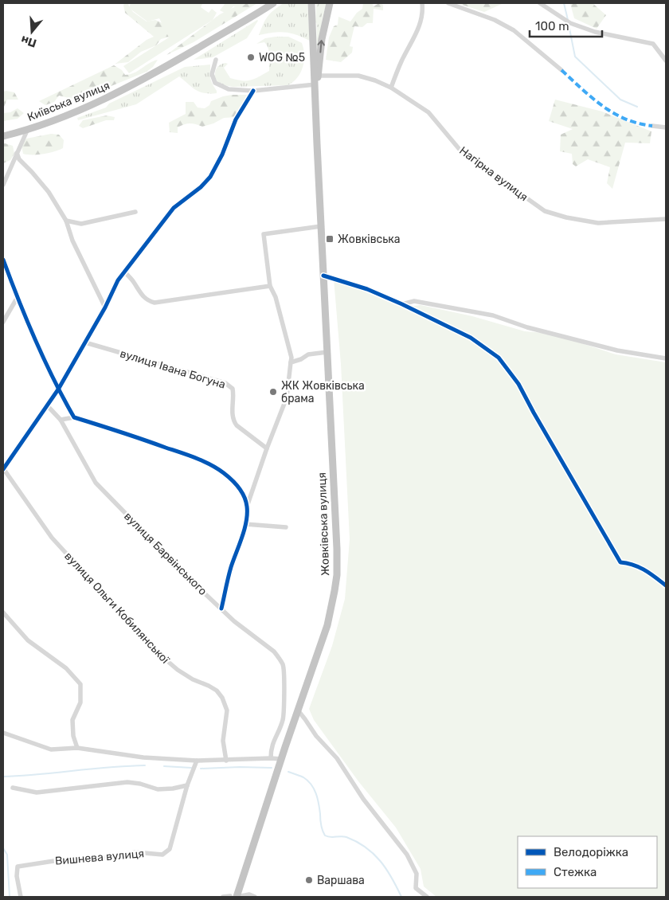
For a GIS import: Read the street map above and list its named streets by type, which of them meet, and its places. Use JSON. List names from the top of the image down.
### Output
{
  "streets": {
    "highway": ["Київська вулиця", "Жовківська вулиця"],
    "street": [
      "Нагірна вулиця",
      "вулиця Івана Богуна",
      "вулиця Барвінського",
      "вулиця Ольги Кобилянської",
      "Вишнева вулиця"
    ]
  },
  "places": {
    "other": ["WOG №5", "ЖК Жовківська брама", "Варшава"],
    "transit": ["Жовківська"]
  },
  "legend": ["Велодоріжка", "Стежка"],
  "scale_bar": "100 m",
  "north": "bottom"
}
